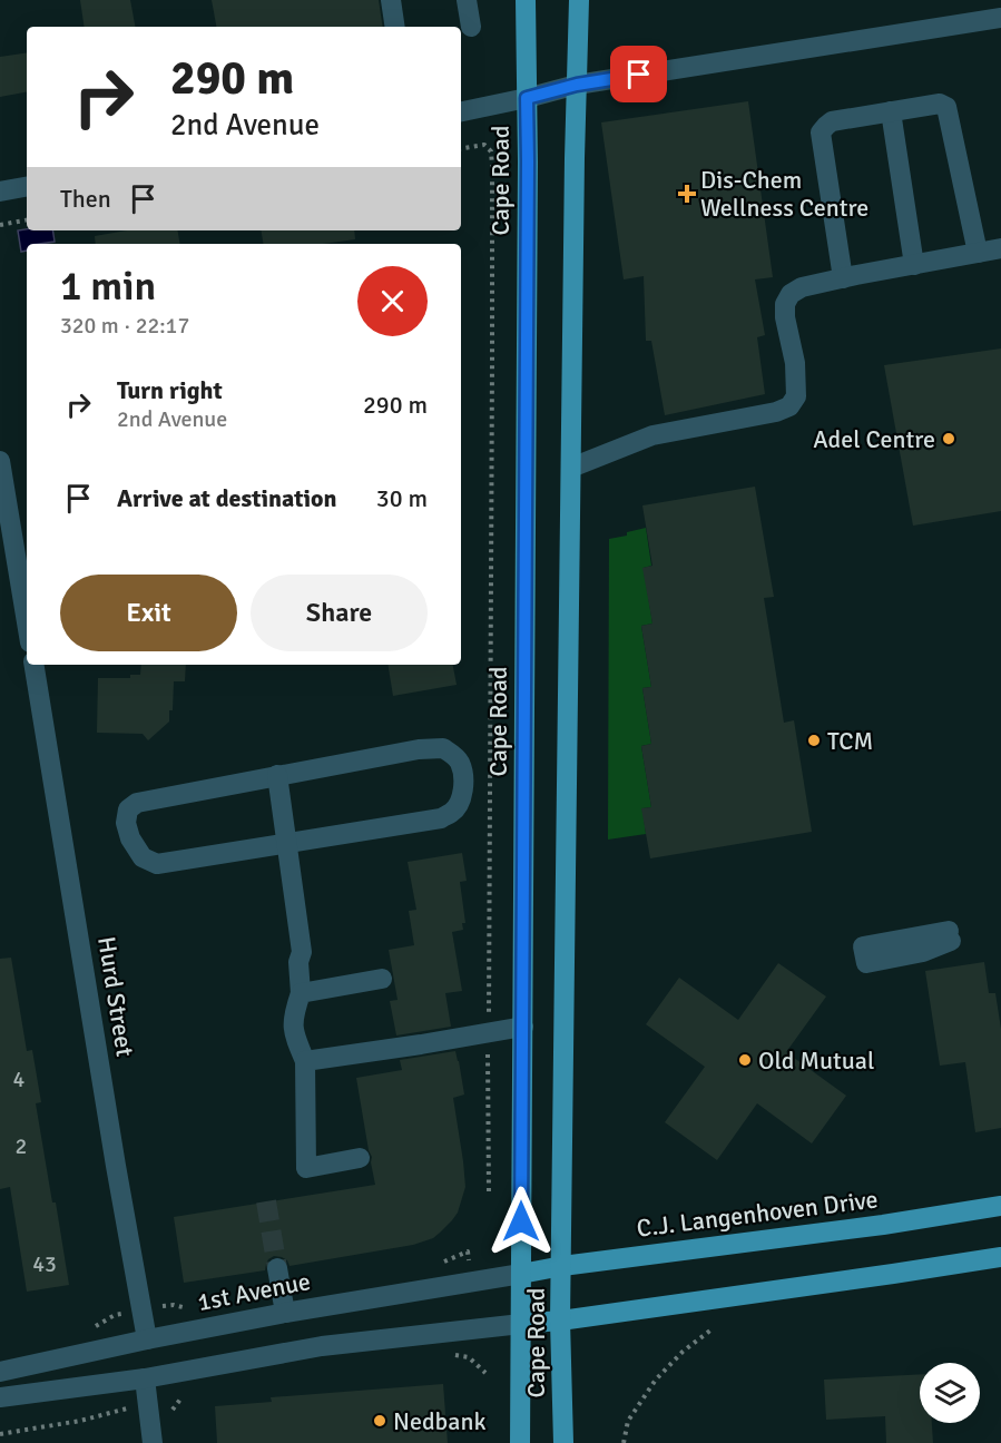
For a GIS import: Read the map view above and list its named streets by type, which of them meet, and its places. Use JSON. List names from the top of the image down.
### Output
{
  "streets": {
    "main road": ["Cape Road", "C.J. Langenhoven Drive"],
    "street": ["Hurd Street", "1st Avenue"]
  },
  "crossings": [
    ["Cape Road", "C.J. Langenhoven Drive"],
    ["Cape Road", "1st Avenue"],
    ["Hurd Street", "1st Avenue"],
    ["C.J. Langenhoven Drive", "1st Avenue"]
  ],
  "places": {
    "health": ["Dis-Chem Wellness Centre"],
    "other": [
      "Adel Centre",
      "TCM",
      "Old Mutual",
      "Nedbank"
    ]
  },
  "house_numbers": ["4", "2", "43"],
  "page": {
    "turn": ["290 m", "2nd Avenue"],
    "then": "Then",
    "heading": ["1 min", "320 m · 22:17"],
    "list": [
      {
        "name": "Turn right",
        "note": "2nd Avenue",
        "value": "290 m"
      },
      {
        "name": "Arrive at destination",
        "value": "30 m"
      }
    ],
    "buttons": ["Exit", "Share"]
  }
}
